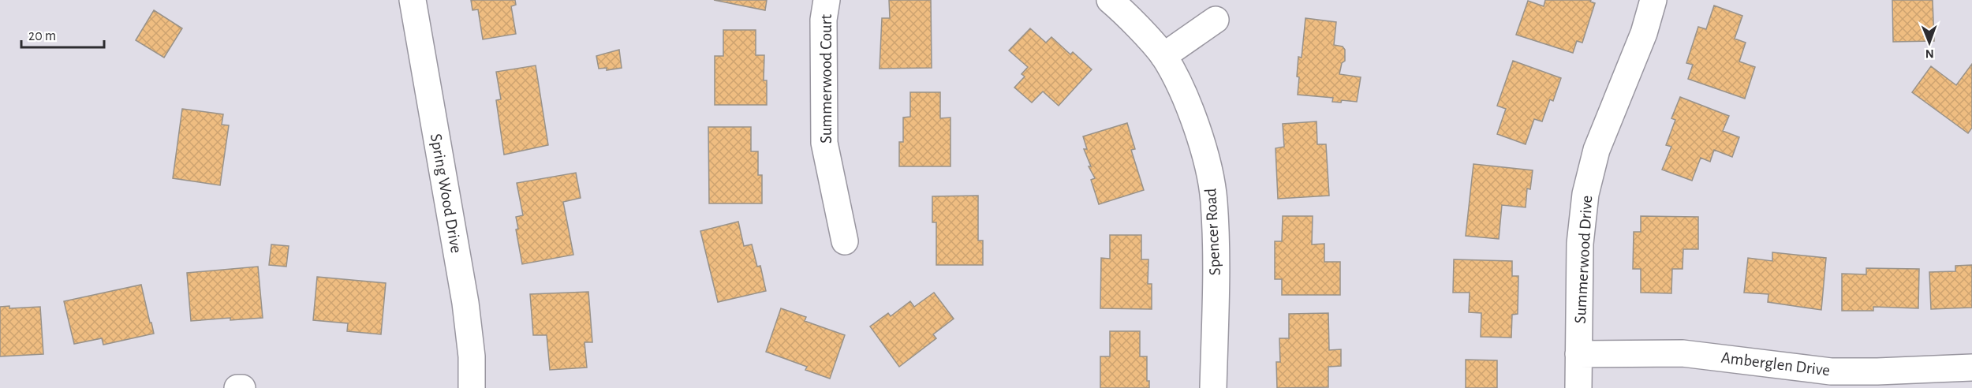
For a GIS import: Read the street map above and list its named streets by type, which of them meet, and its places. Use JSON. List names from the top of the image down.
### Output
{
  "streets": {
    "street": [
      "Summerwood Court",
      "Spring Wood Drive",
      "Spencer Road",
      "Summerwood Drive",
      "Amberglen Drive"
    ]
  },
  "crossings": [
    ["Summerwood Drive", "Amberglen Drive"]
  ],
  "scale_bar": "20 m",
  "north": "bottom"
}
